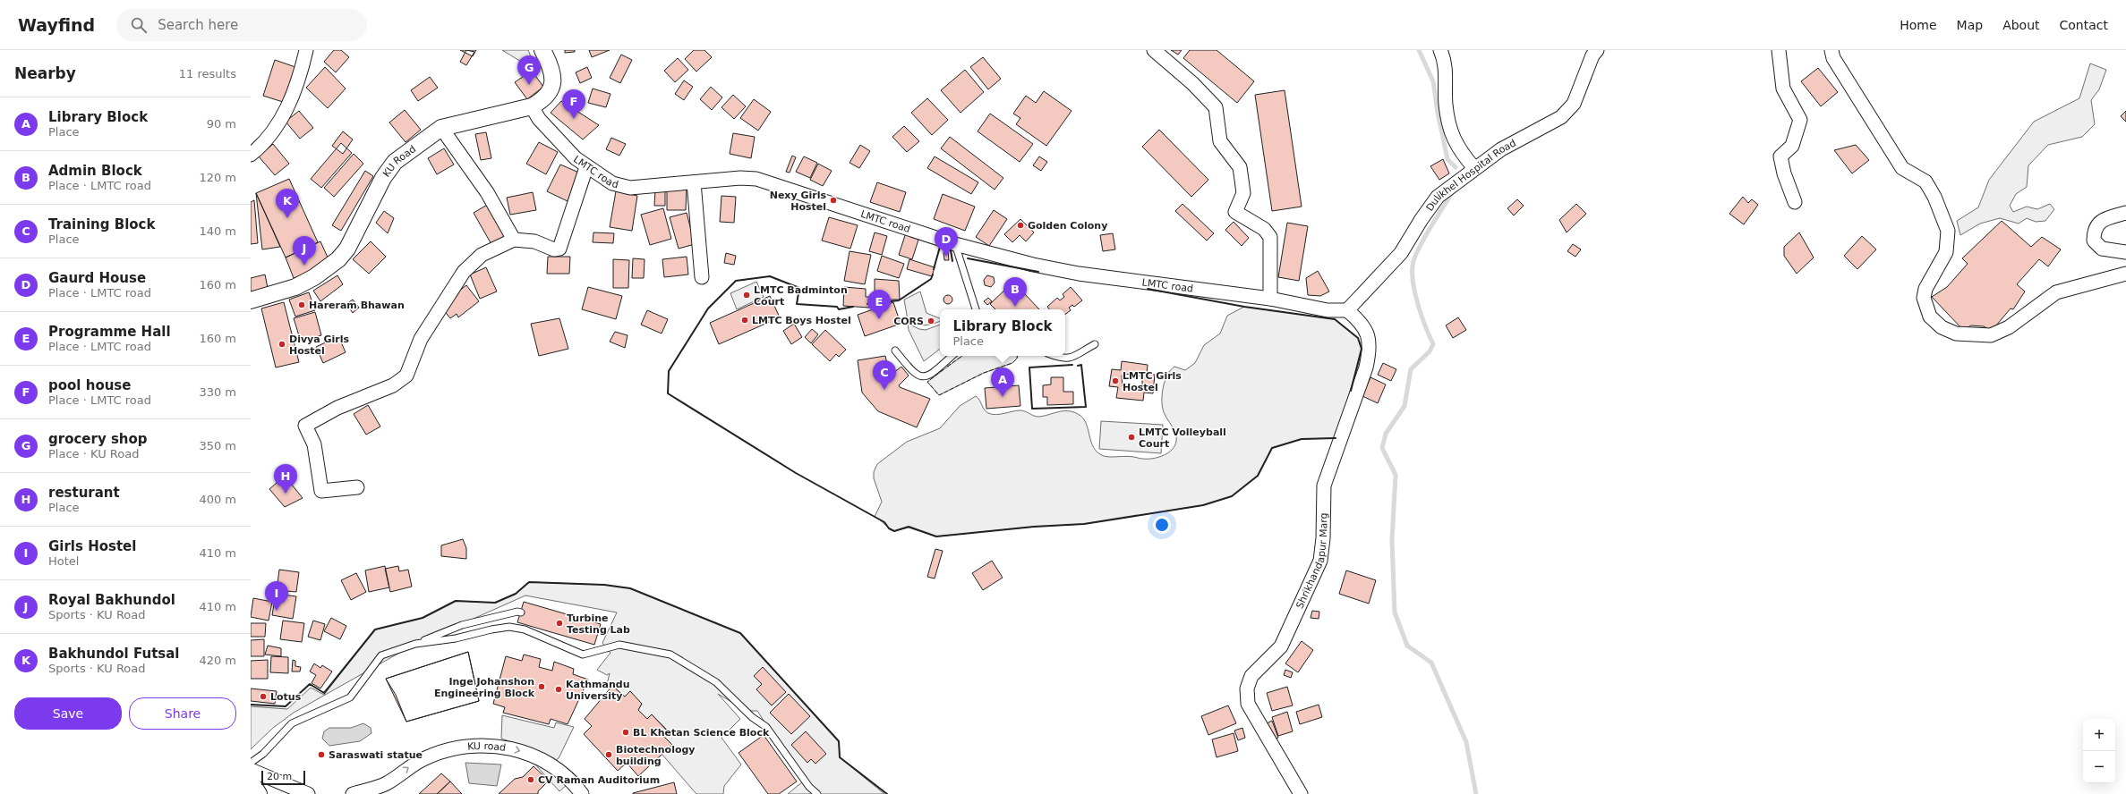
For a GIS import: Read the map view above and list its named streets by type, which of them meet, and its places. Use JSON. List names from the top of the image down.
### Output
{
  "streets": {
    "street": [
      "KU Road",
      "LMTC road",
      "Dulikhel Hospital Road",
      "Shrikhandapur Marg",
      "KU road"
    ]
  },
  "crossings": [
    ["KU Road", "LMTC road"],
    ["LMTC road", "Dulikhel Hospital Road"],
    ["LMTC road", "Shrikhandapur Marg"],
    ["Dulikhel Hospital Road", "Shrikhandapur Marg"]
  ],
  "one_way": ["KU road"],
  "places": [
    "Nexy Girls Hostel",
    "Golden Colony",
    "LMTC Badminton Court",
    "Hareram Bhawan",
    "LMTC Boys Hostel",
    "CORS",
    "Divya Girls Hostel",
    "LMTC Girls Hostel",
    "LMTC Volleyball Court",
    "Turbine Testing Lab",
    "Inge Johanshon Engineering Block",
    "Kathmandu University",
    "Lotus",
    "BL Khetan Science Block",
    "Saraswati statue",
    "Biotechnology building",
    "CV Raman Auditorium"
  ],
  "scale_bar": "20 m",
  "page": {
    "header": "Wayfind",
    "search": "Search here",
    "nav": [
      "Home",
      "Map",
      "About",
      "Contact"
    ],
    "heading": ["Nearby", "11 results"],
    "pins": [
      "G",
      "F",
      "K",
      "D",
      "J",
      "B",
      "E",
      "C",
      "A",
      "H",
      "I"
    ],
    "list": [
      {
        "mark": "A",
        "name": "Library Block",
        "note": "Place",
        "value": "90 m"
      },
      {
        "mark": "B",
        "name": "Admin Block",
        "note": "Place · LMTC road",
        "value": "120 m"
      },
      {
        "mark": "C",
        "name": "Training Block",
        "note": "Place",
        "value": "140 m"
      },
      {
        "mark": "D",
        "name": "Gaurd House",
        "note": "Place · LMTC road",
        "value": "160 m"
      },
      {
        "mark": "E",
        "name": "Programme Hall",
        "note": "Place · LMTC road",
        "value": "160 m"
      },
      {
        "mark": "F",
        "name": "pool house",
        "note": "Place · LMTC road",
        "value": "330 m"
      },
      {
        "mark": "G",
        "name": "grocery shop",
        "note": "Place · KU Road",
        "value": "350 m"
      },
      {
        "mark": "H",
        "name": "resturant",
        "note": "Place",
        "value": "400 m"
      },
      {
        "mark": "I",
        "name": "Girls Hostel",
        "note": "Hotel",
        "value": "410 m"
      },
      {
        "mark": "J",
        "name": "Royal Bakhundol",
        "note": "Sports · KU Road",
        "value": "410 m"
      },
      {
        "mark": "K",
        "name": "Bakhundol Futsal",
        "note": "Sports · KU Road",
        "value": "420 m"
      }
    ],
    "popup": ["Library Block", "Place"],
    "buttons": ["Save", "Share"],
    "map_buttons": ["+", "−"],
    "scale": "20 m"
  }
}
